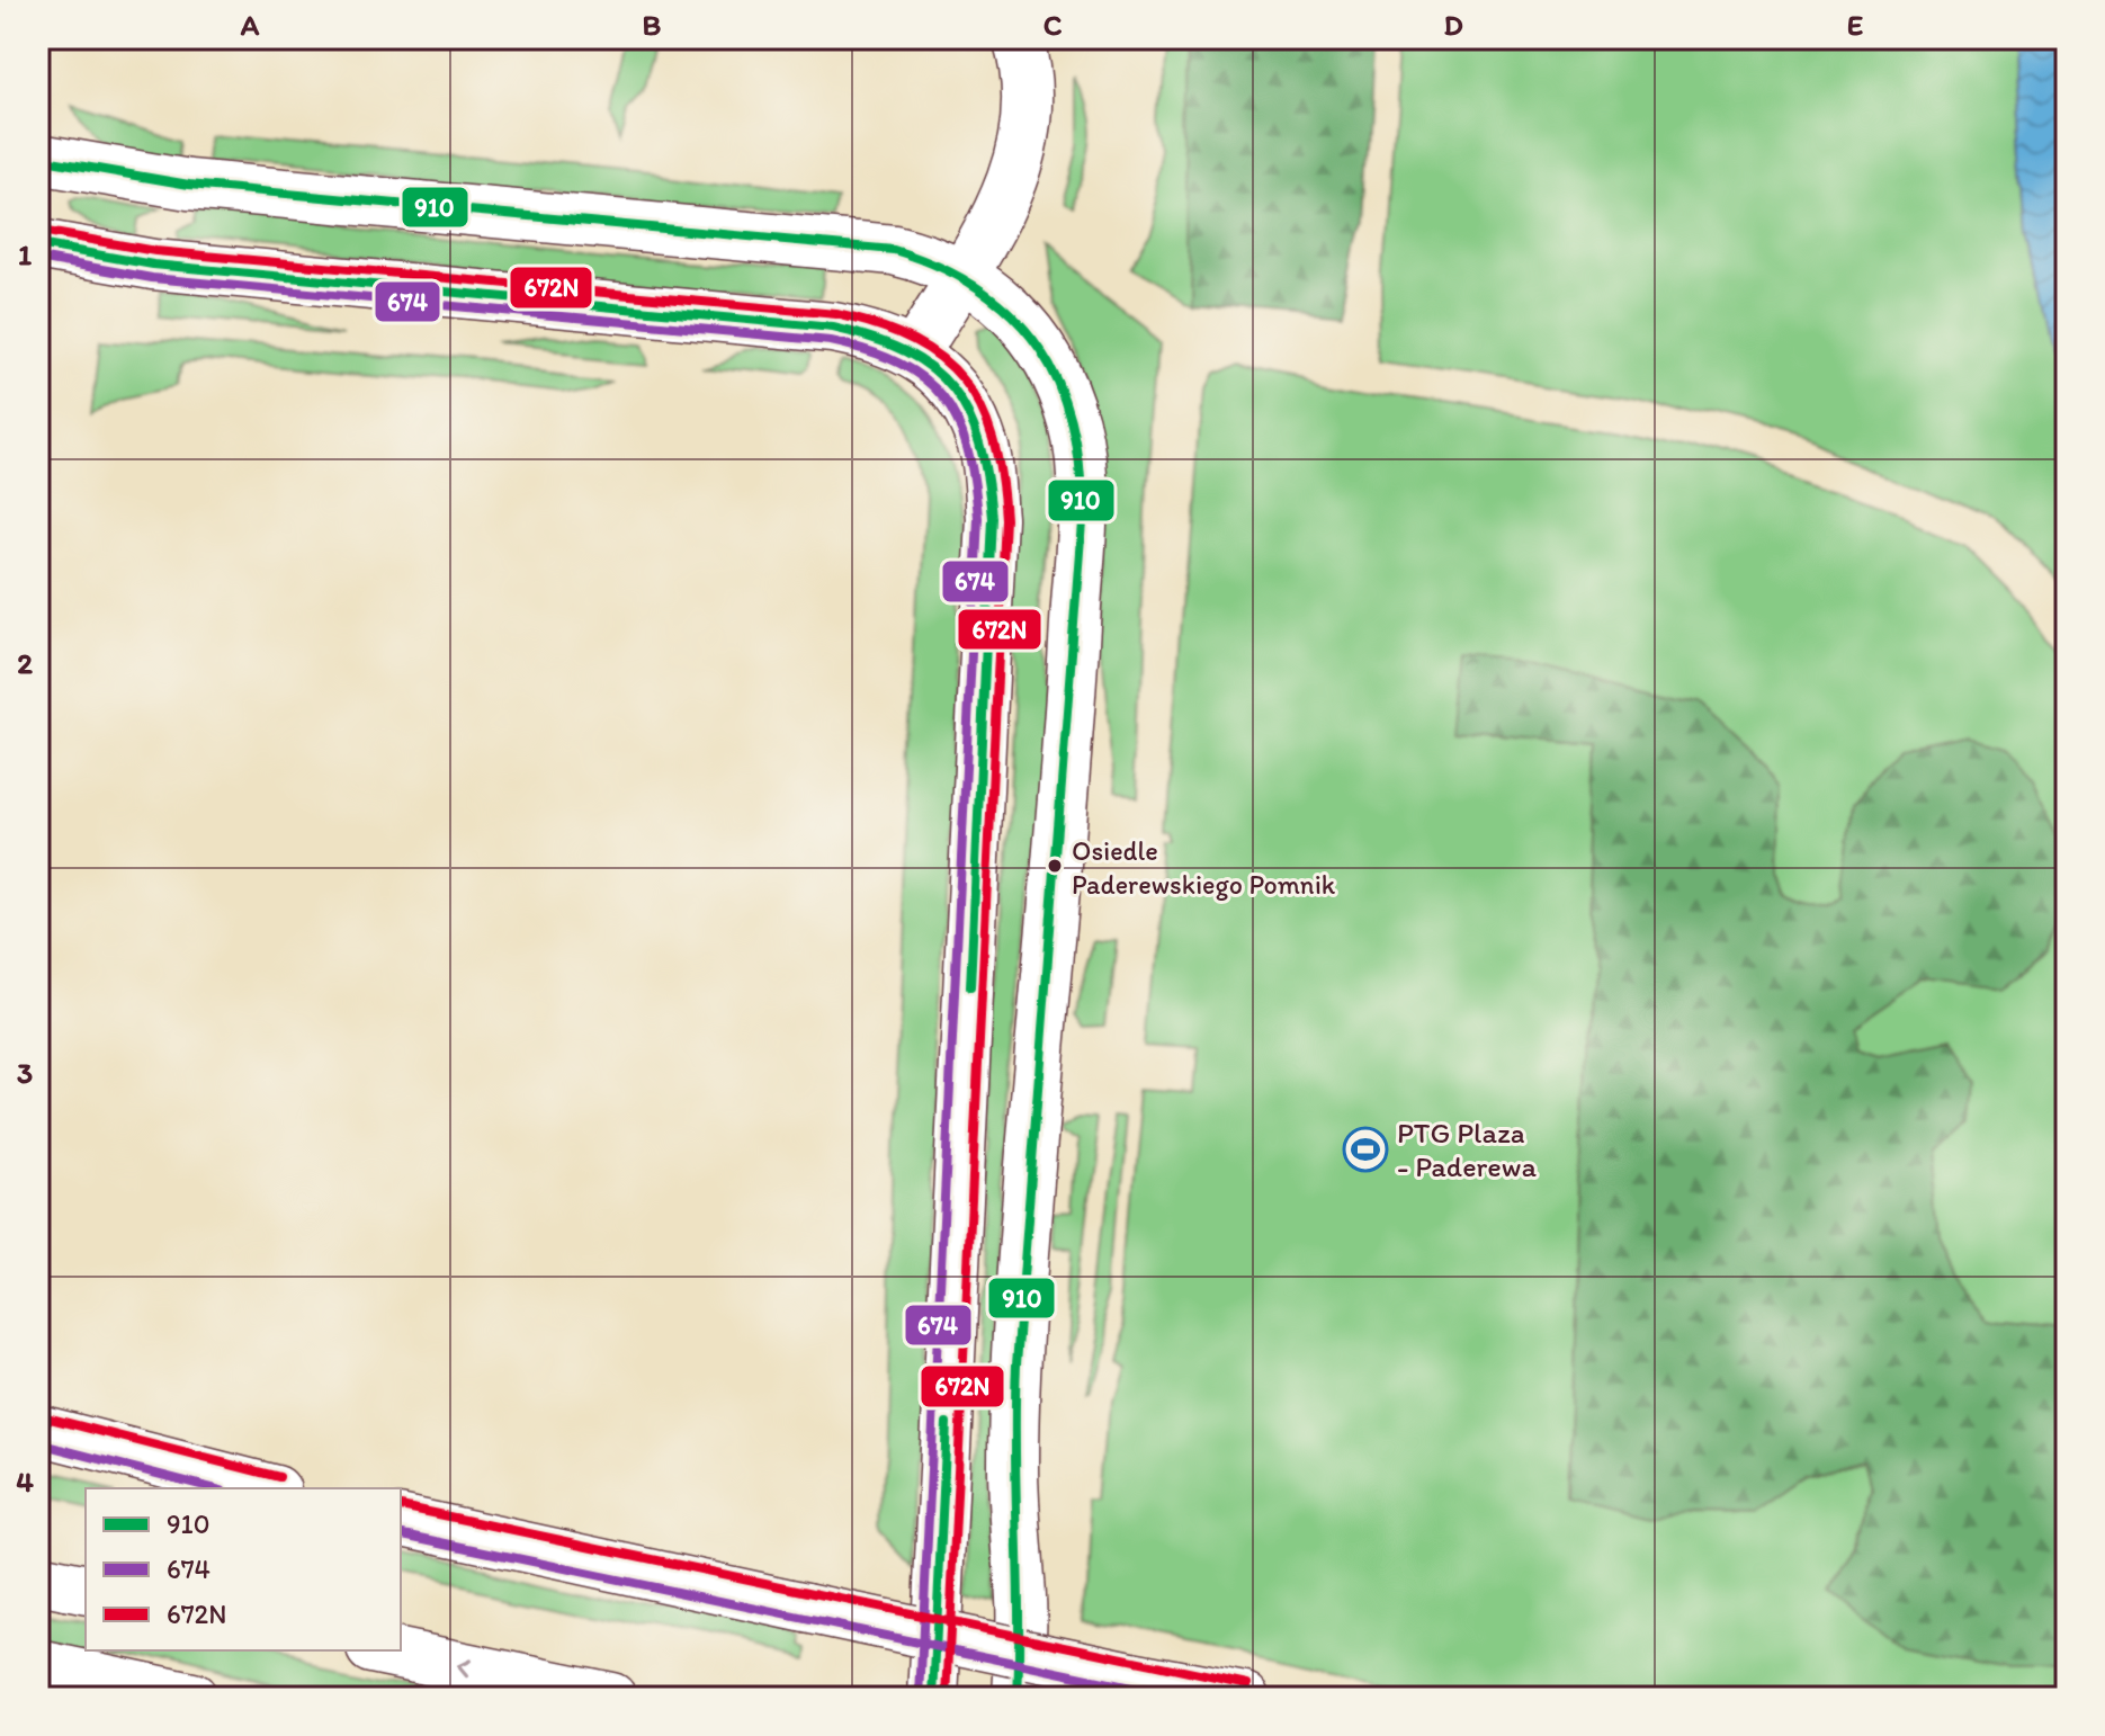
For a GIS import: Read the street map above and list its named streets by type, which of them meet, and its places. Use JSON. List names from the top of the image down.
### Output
{
  "places": {
    "other": ["Osiedle Paderewskiego Pomnik"],
    "sports": ["PTG Plaza - Paderewa"]
  },
  "lines": ["transit line 910", "transit line 672N", "transit line 674"],
  "legend": ["910", "674", "672N"],
  "grid": {
    "columns": [
      "A",
      "B",
      "C",
      "D",
      "E"
    ],
    "rows": [
      "1",
      "2",
      "3",
      "4"
    ]
  }
}
